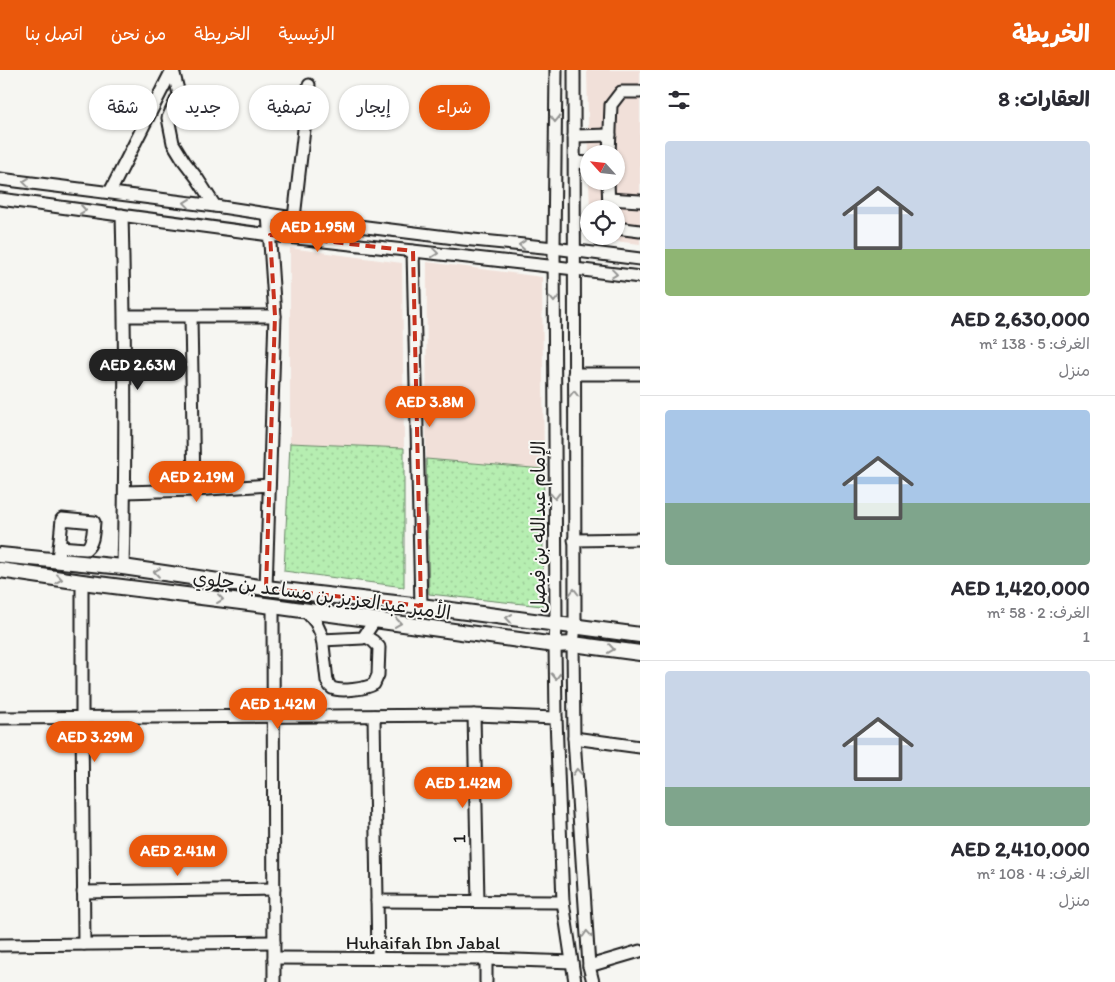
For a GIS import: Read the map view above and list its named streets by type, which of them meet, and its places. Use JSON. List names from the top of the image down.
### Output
{
  "streets": {
    "main road": ["الأمير عبدالعزيز بن مساعد بن جلوي"],
    "street": ["الإمام عبدالله بن فيصل", "1", "Huhaifah Ibn Jabal"]
  },
  "crossings": [
    ["الإمام عبدالله بن فيصل", "الأمير عبدالعزيز بن مساعد بن جلوي"],
    ["الإمام عبدالله بن فيصل", "Huhaifah Ibn Jabal"]
  ],
  "north": "top left",
  "page": {
    "header": "الخريطة",
    "nav": [
      "الرئيسية",
      "الخريطة",
      "من نحن",
      "اتصل بنا"
    ],
    "heading": "العقارات: 8",
    "chip": [
      "شراء",
      "إيجار",
      "تصفية",
      "جديد",
      "شقة"
    ],
    "list": [
      {
        "name": "AED 2,630,000",
        "note": "الغرف: 5 · 138 m² · منزل"
      },
      {
        "name": "AED 1,420,000",
        "note": "الغرف: 2 · 58 m² · 1"
      },
      {
        "name": "AED 2,410,000",
        "note": "الغرف: 4 · 108 m² · منزل"
      }
    ],
    "price": [
      "AED 1.95M",
      "AED 2.63M",
      "AED 3.8M",
      "AED 2.19M",
      "AED 1.42M",
      "AED 3.29M",
      "AED 1.42M",
      "AED 2.41M"
    ]
  }
}
